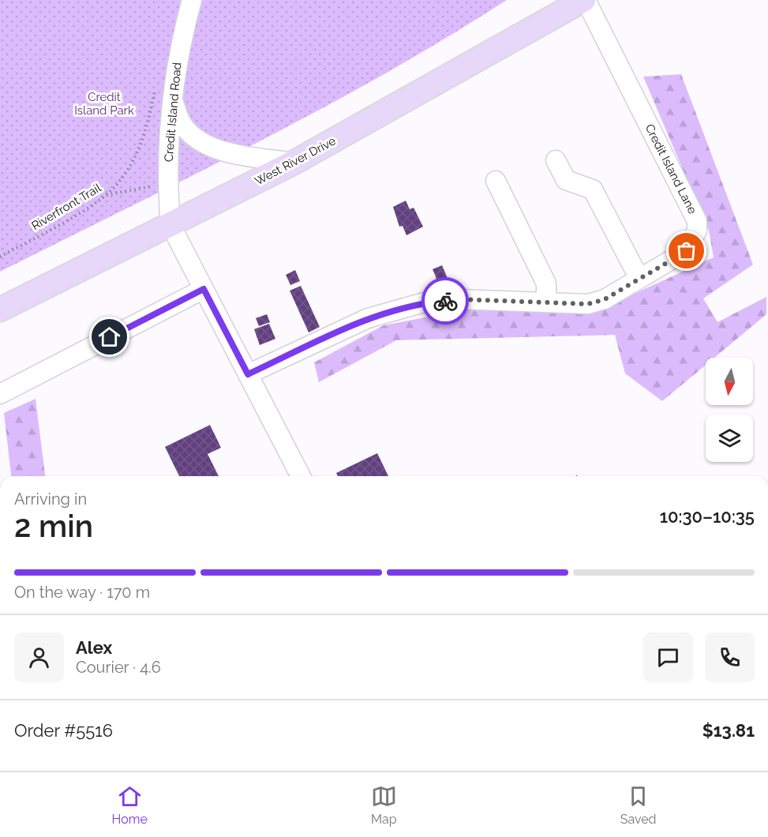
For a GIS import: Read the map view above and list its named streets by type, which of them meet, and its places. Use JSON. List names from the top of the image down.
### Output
{
  "streets": {
    "main road": ["West River Drive"],
    "street": ["Credit Island Road", "Credit Island Lane"],
    "path": ["Riverfront Trail"]
  },
  "crossings": [
    ["Credit Island Road", "West River Drive"],
    ["West River Drive", "Credit Island Lane"]
  ],
  "parks": ["Credit Island Park"],
  "north": "bottom",
  "page": {
    "heading": ["2 min", "Arriving in", "10:30–10:35"],
    "panel": [
      "Alex",
      "Courier · 4.6",
      "Order #5516",
      "$13.81"
    ],
    "bar": "On the way · 170 m",
    "tabs": ["Home", "Map", "Saved"]
  }
}
